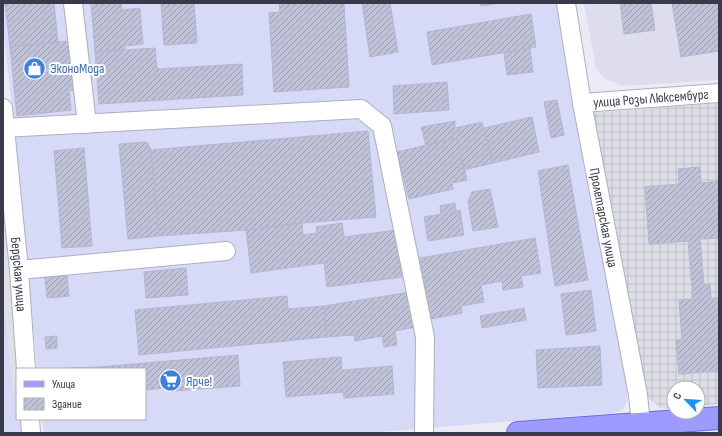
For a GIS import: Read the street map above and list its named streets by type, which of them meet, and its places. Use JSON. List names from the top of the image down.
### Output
{
  "streets": {
    "street": ["улица Розы Люксембург", "Пролетарская улица", "Бердская улица"]
  },
  "crossings": [
    ["улица Розы Люксембург", "Пролетарская улица"]
  ],
  "places": {
    "shop": ["ЭконоМода"],
    "supermarket": ["Ярче!"]
  },
  "legend": ["Улица", "Здание"],
  "north": "top left"
}
